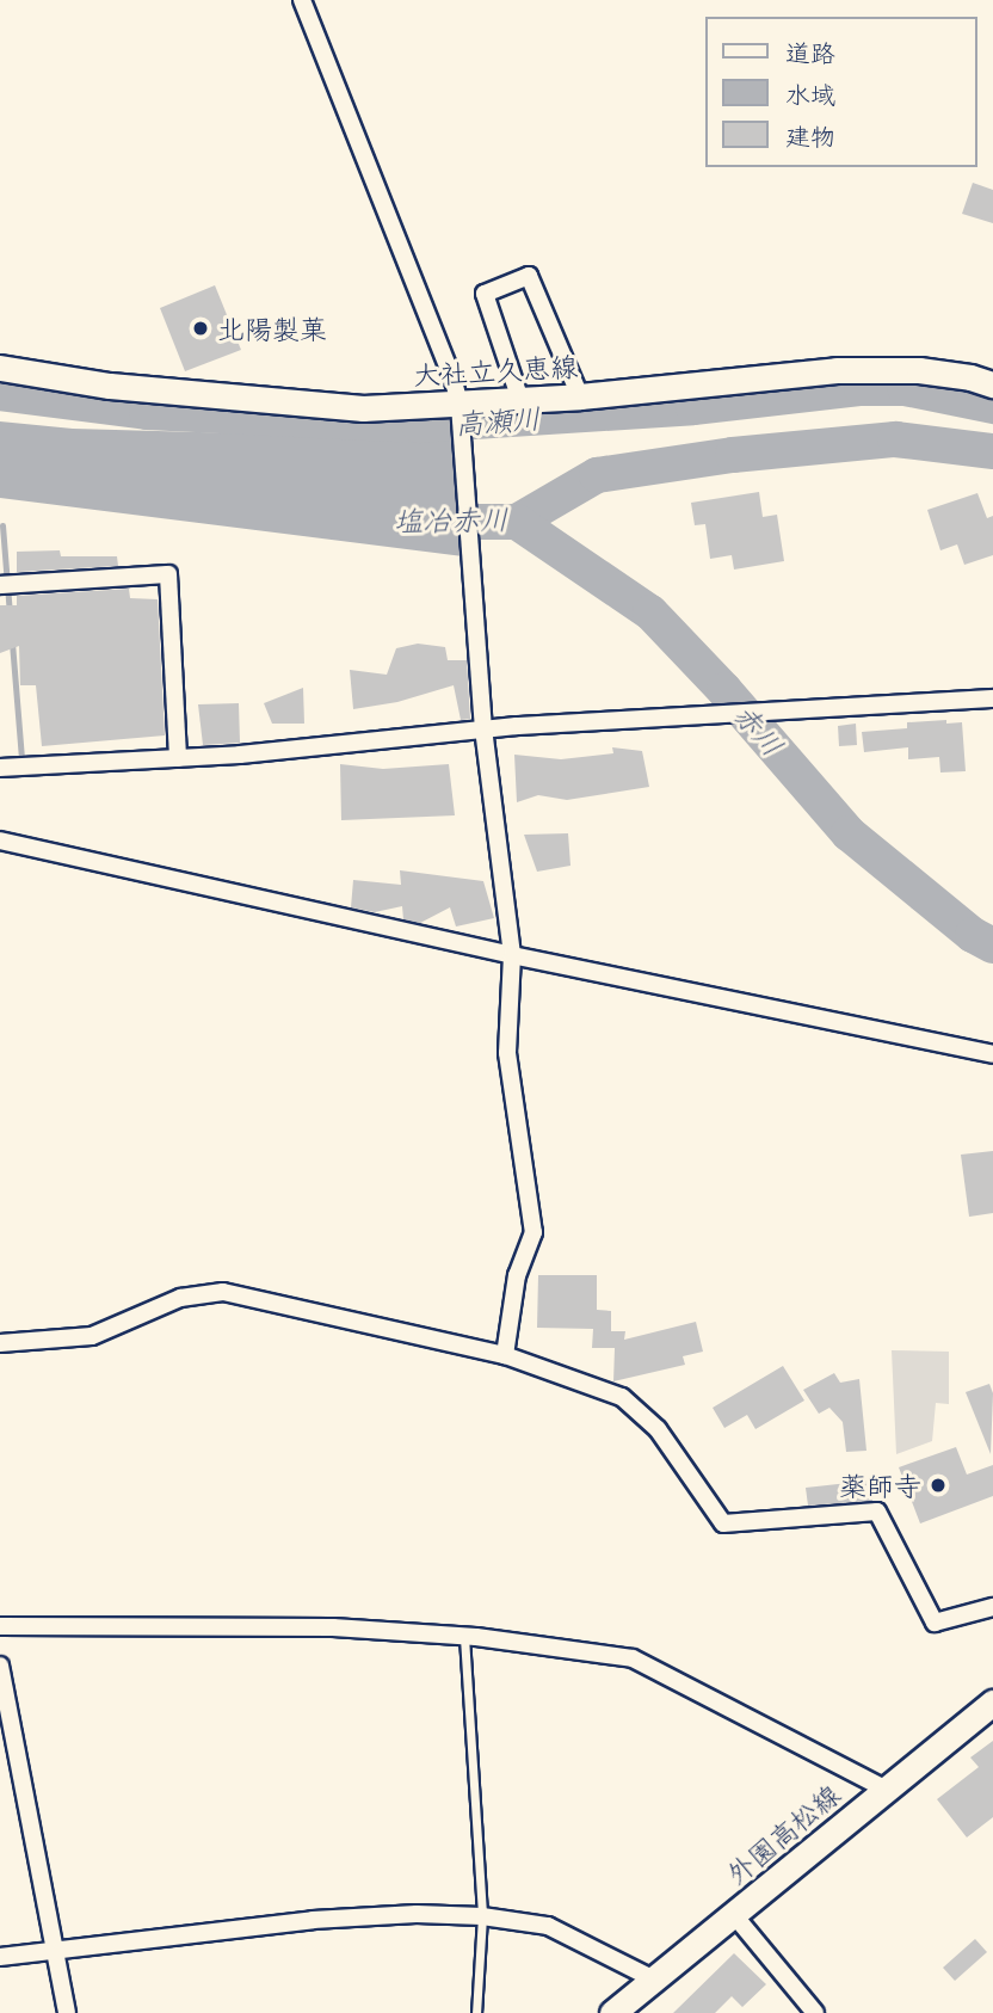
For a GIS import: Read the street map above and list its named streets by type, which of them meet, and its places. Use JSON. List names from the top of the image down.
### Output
{
  "streets": {
    "main road": ["大社立久恵線", "外園高松線"]
  },
  "water": ["高瀬川", "塩冶赤川", "赤川"],
  "places": ["北陽製菓", "薬師寺"],
  "legend": ["道路", "水域", "建物"]
}
